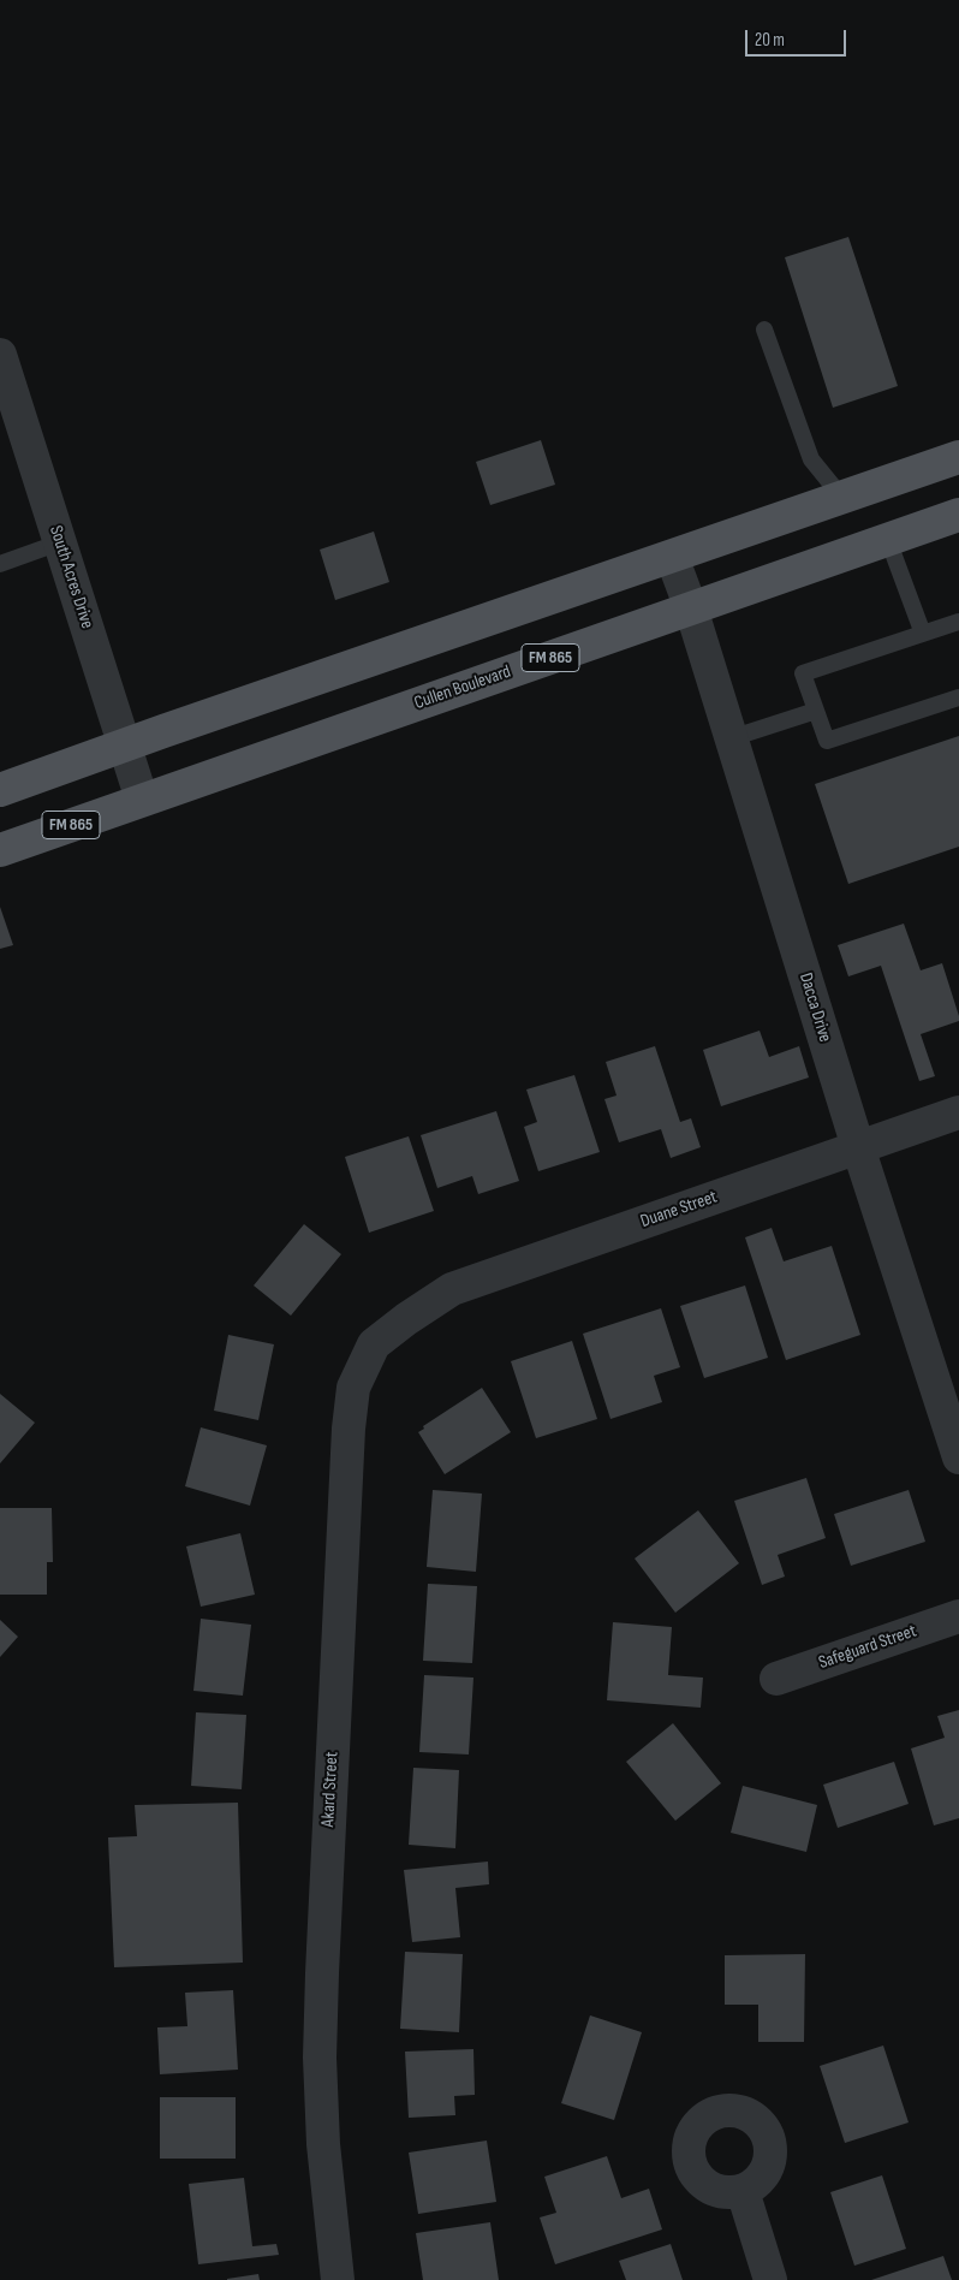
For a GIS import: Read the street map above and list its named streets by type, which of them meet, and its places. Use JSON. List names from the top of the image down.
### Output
{
  "streets": {
    "main road": ["FM 865", "Cullen Boulevard"],
    "street": [
      "South Acres Drive",
      "Dacca Drive",
      "Duane Street",
      "Safeguard Street",
      "Akard Street"
    ]
  },
  "crossings": [
    ["South Acres Drive", "Cullen Boulevard"],
    ["Cullen Boulevard", "Dacca Drive"],
    ["Dacca Drive", "Duane Street"],
    ["Duane Street", "Akard Street"]
  ],
  "scale_bar": "20 m"
}
